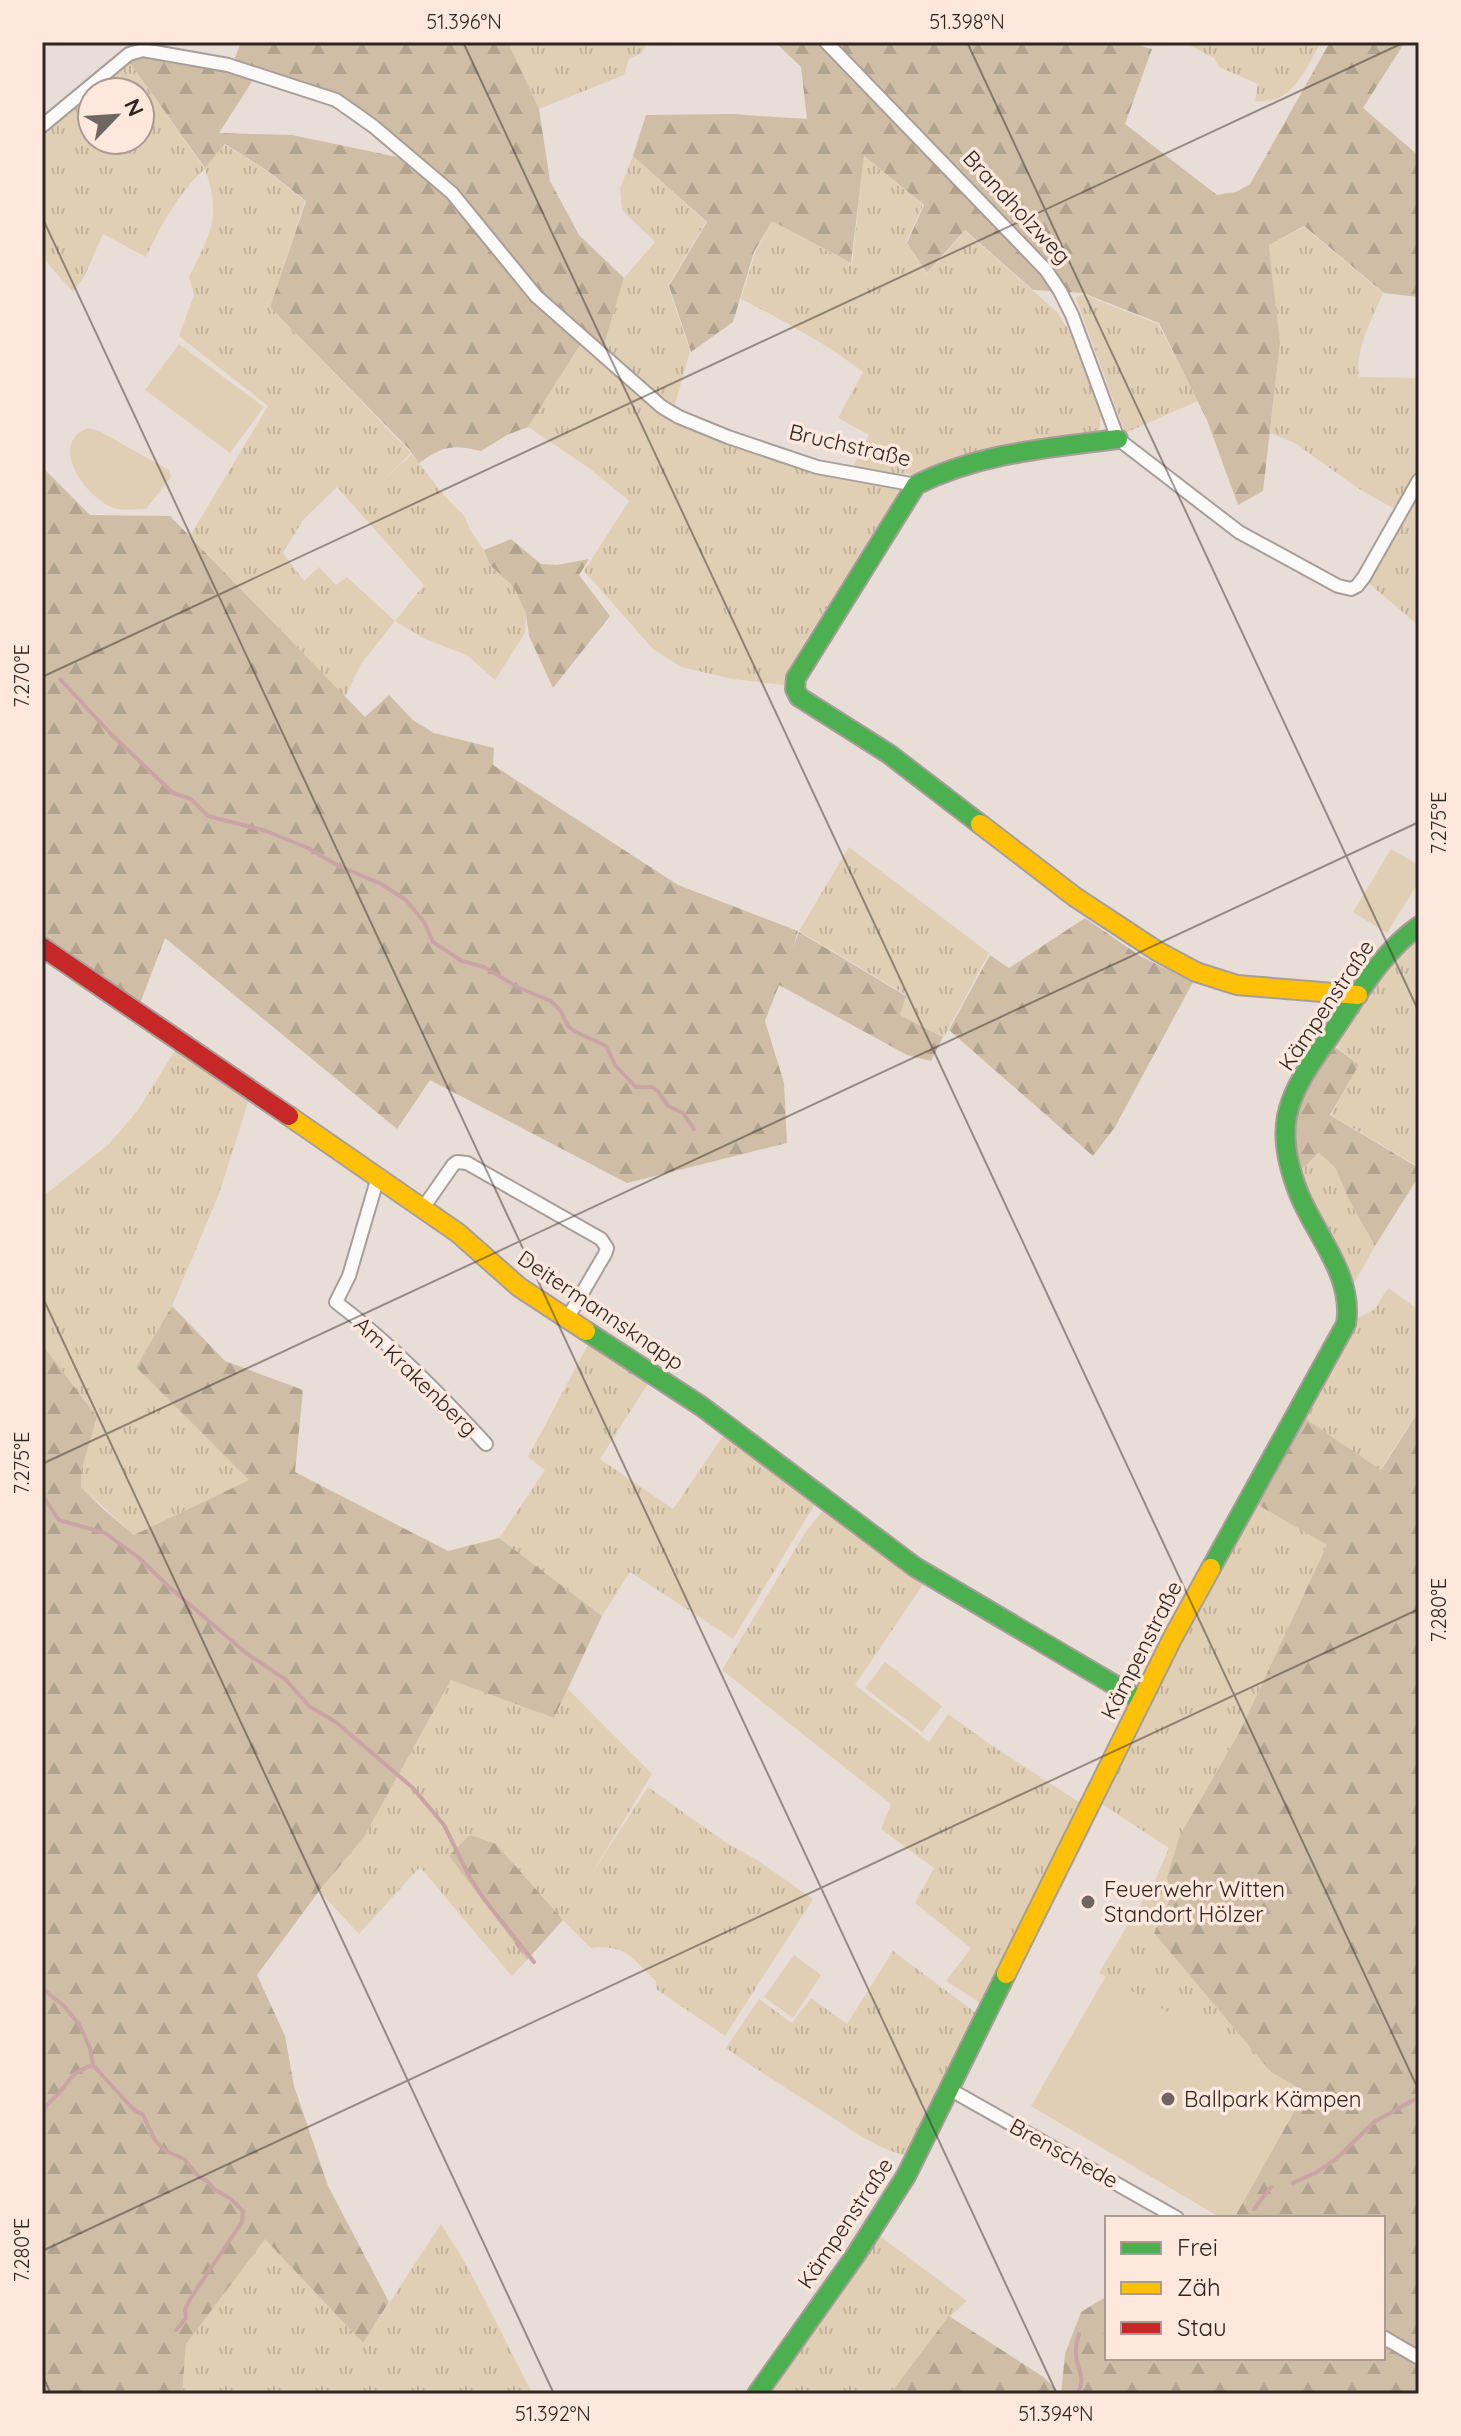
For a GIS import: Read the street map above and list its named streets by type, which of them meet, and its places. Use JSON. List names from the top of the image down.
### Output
{
  "streets": {
    "street": [
      "Brandholzweg",
      "Bruchstraße",
      "Kämpenstraße",
      "Deitermannsknapp",
      "Am Krakenberg",
      "Brenschede"
    ]
  },
  "crossings": [
    ["Bruchstraße", "Kämpenstraße"],
    ["Kämpenstraße", "Deitermannsknapp"],
    ["Kämpenstraße", "Brenschede"],
    ["Deitermannsknapp", "Am Krakenberg"]
  ],
  "places": ["Feuerwehr Witten Standort Hölzer", "Ballpark Kämpen"],
  "legend": ["Frei", "Zäh", "Stau"],
  "north": "top right",
  "coordinates": [
    "51.396°N",
    "51.398°N",
    "7.270°E",
    "7.275°E",
    "7.280°E",
    "51.392°N",
    "51.394°N"
  ]
}
